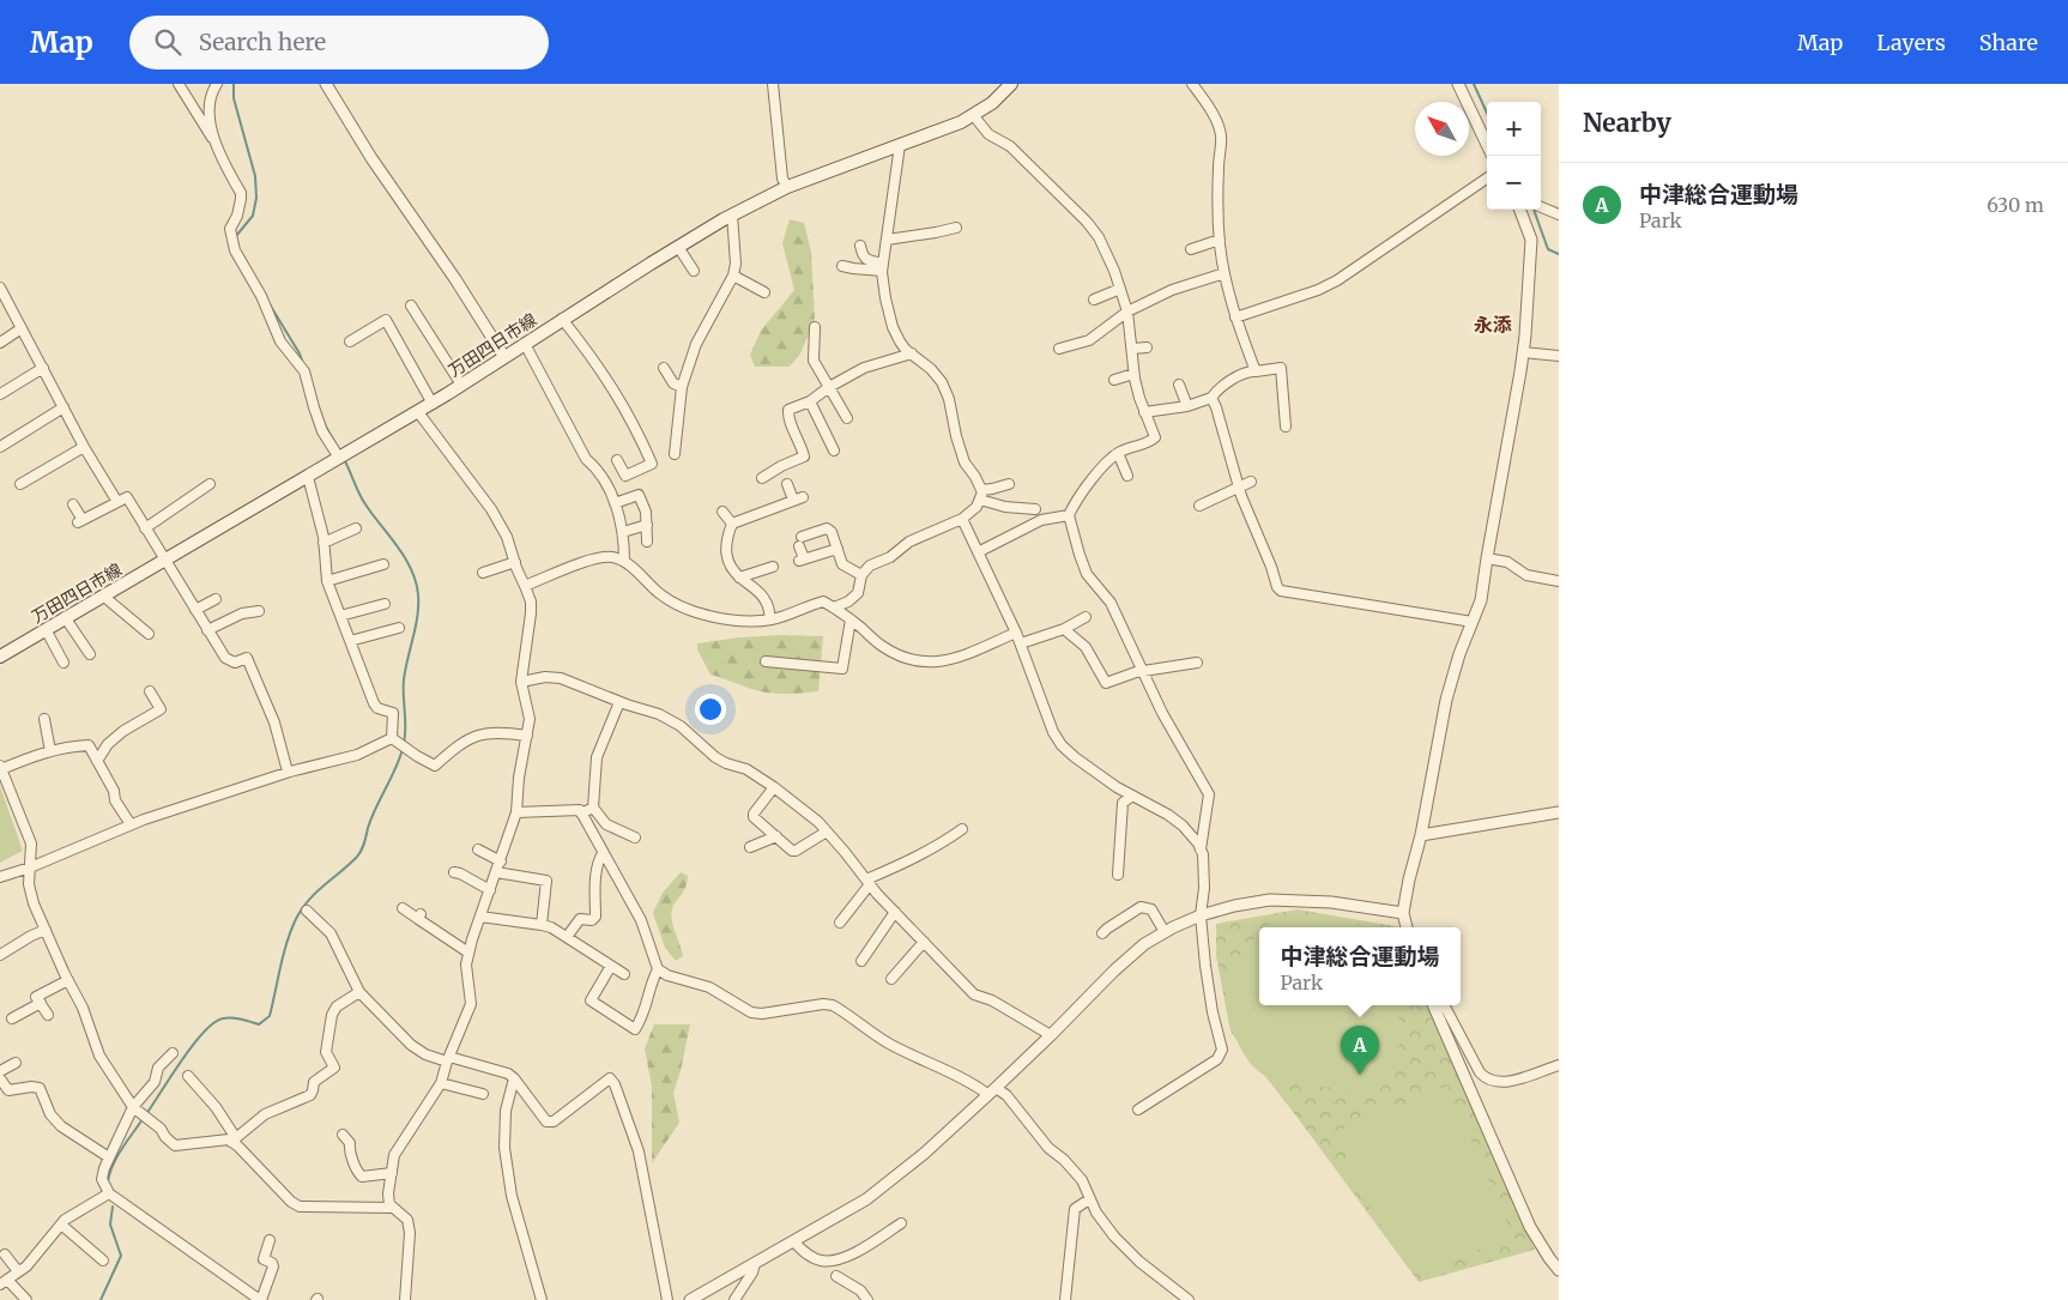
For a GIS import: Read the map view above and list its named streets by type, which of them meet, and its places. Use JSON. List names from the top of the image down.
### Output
{
  "streets": {
    "main road": ["万田四日市線"]
  },
  "districts": ["永添"],
  "north": "top left",
  "page": {
    "header": "Map",
    "search": "Search here",
    "nav": ["Map", "Layers", "Share"],
    "heading": "Nearby",
    "map_buttons": ["+", "−"],
    "list": [
      {
        "mark": "A",
        "name": "中津総合運動場",
        "note": "Park",
        "value": "630 m"
      }
    ],
    "popup": ["中津総合運動場", "Park"],
    "pins": "A"
  }
}
